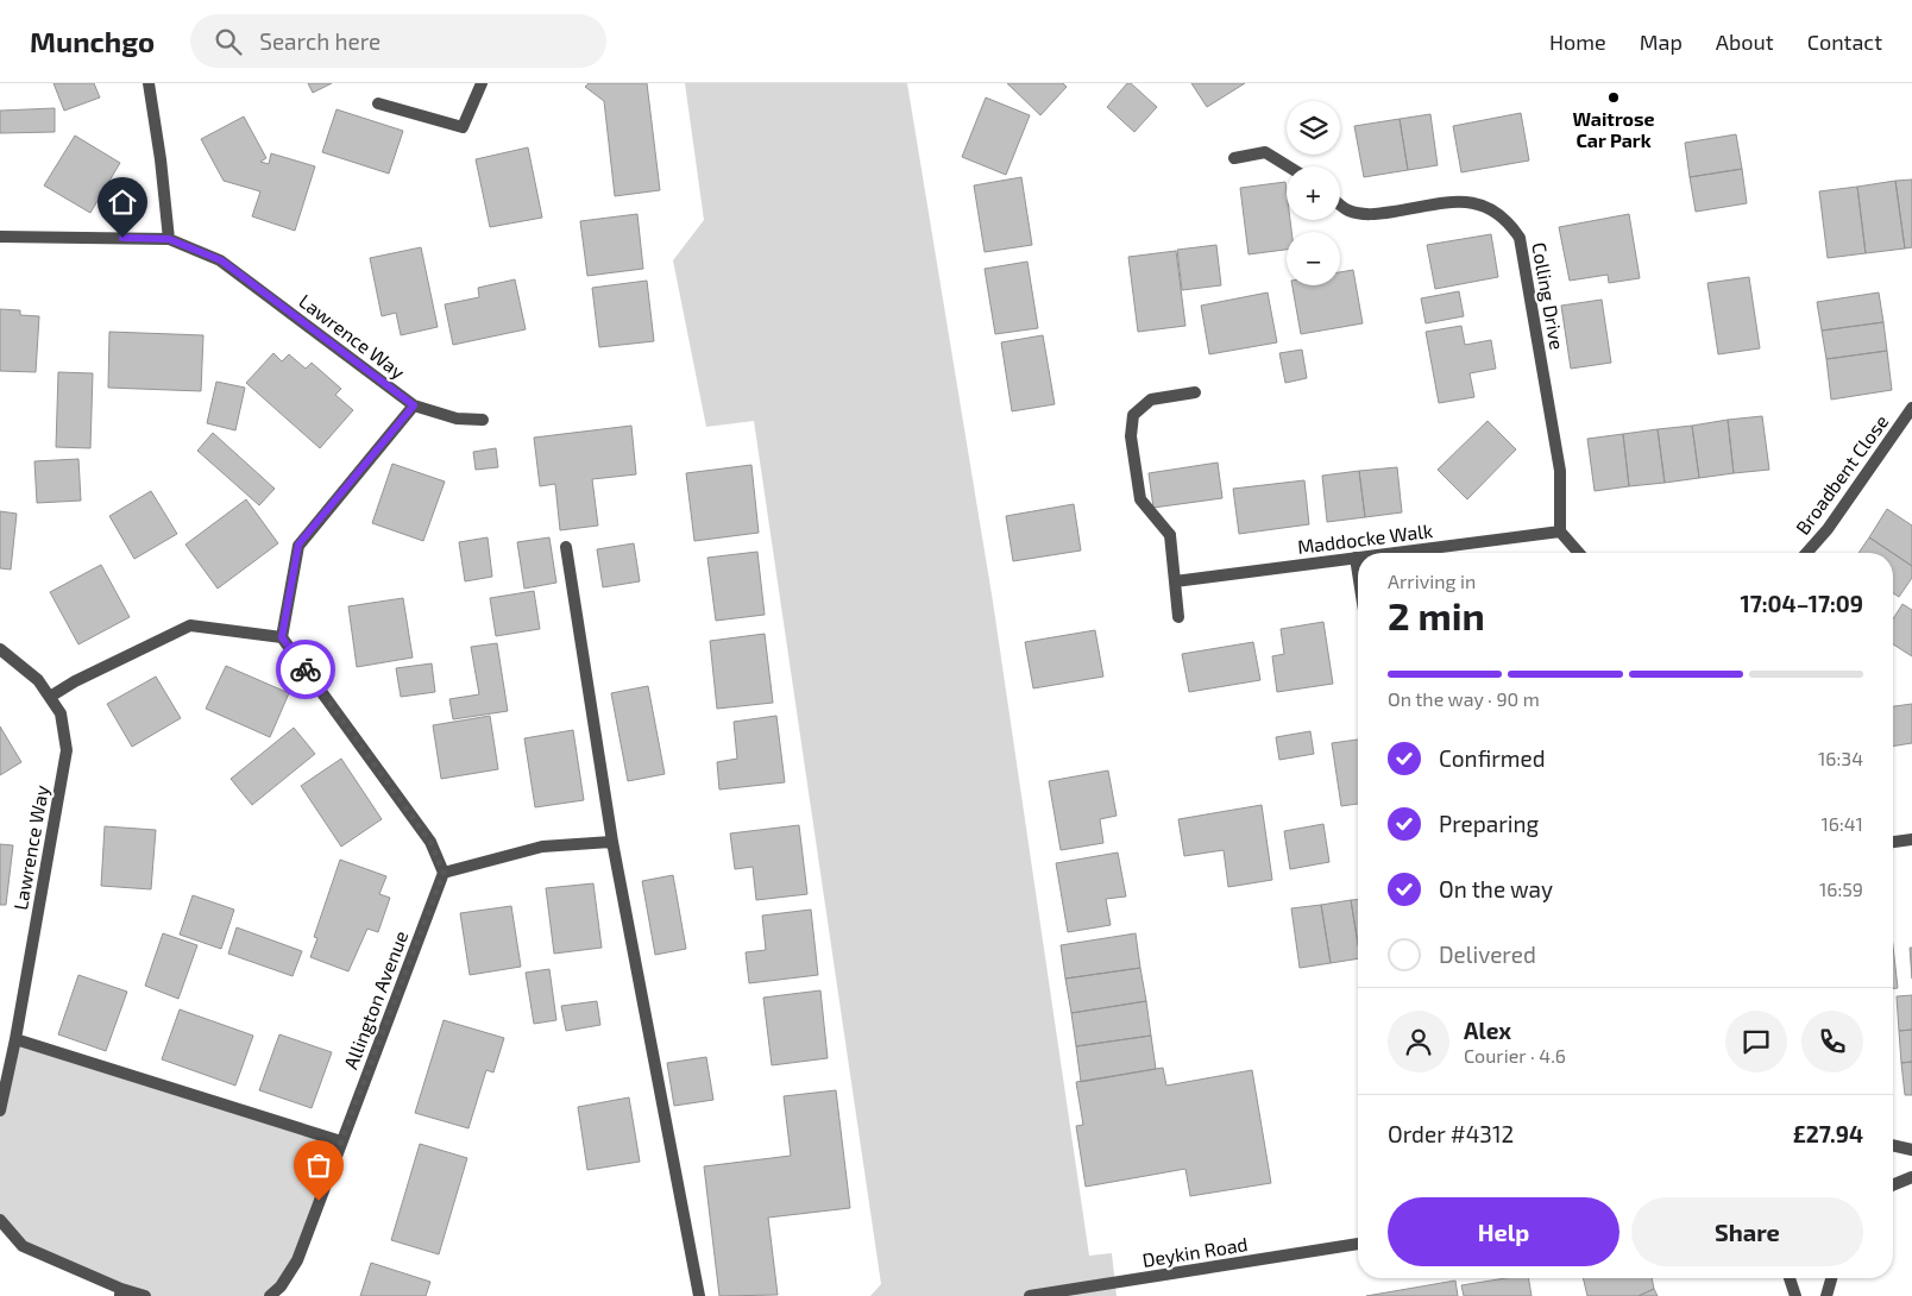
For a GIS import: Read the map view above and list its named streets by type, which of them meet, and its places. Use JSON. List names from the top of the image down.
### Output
{
  "streets": {
    "street": [
      "Colling Drive",
      "Lawrence Way",
      "Broadbent Close",
      "Maddocke Walk",
      "Allington Avenue",
      "Deykin Road"
    ]
  },
  "crossings": [
    ["Colling Drive", "Maddocke Walk"]
  ],
  "places": ["Waitrose Car Park"],
  "page": {
    "header": "Munchgo",
    "search": "Search here",
    "nav": [
      "Home",
      "Map",
      "About",
      "Contact"
    ],
    "map_buttons": ["+", "−"],
    "heading": ["2 min", "Arriving in", "17:04–17:09"],
    "panel": [
      "Alex",
      "Courier · 4.6",
      "Order #4312",
      "£27.94"
    ],
    "bar": "On the way · 90 m",
    "list": [
      ["Confirmed", "16:34"],
      ["Preparing", "16:41"],
      ["On the way", "16:59"],
      "Delivered"
    ],
    "buttons": ["Help", "Share"]
  }
}
